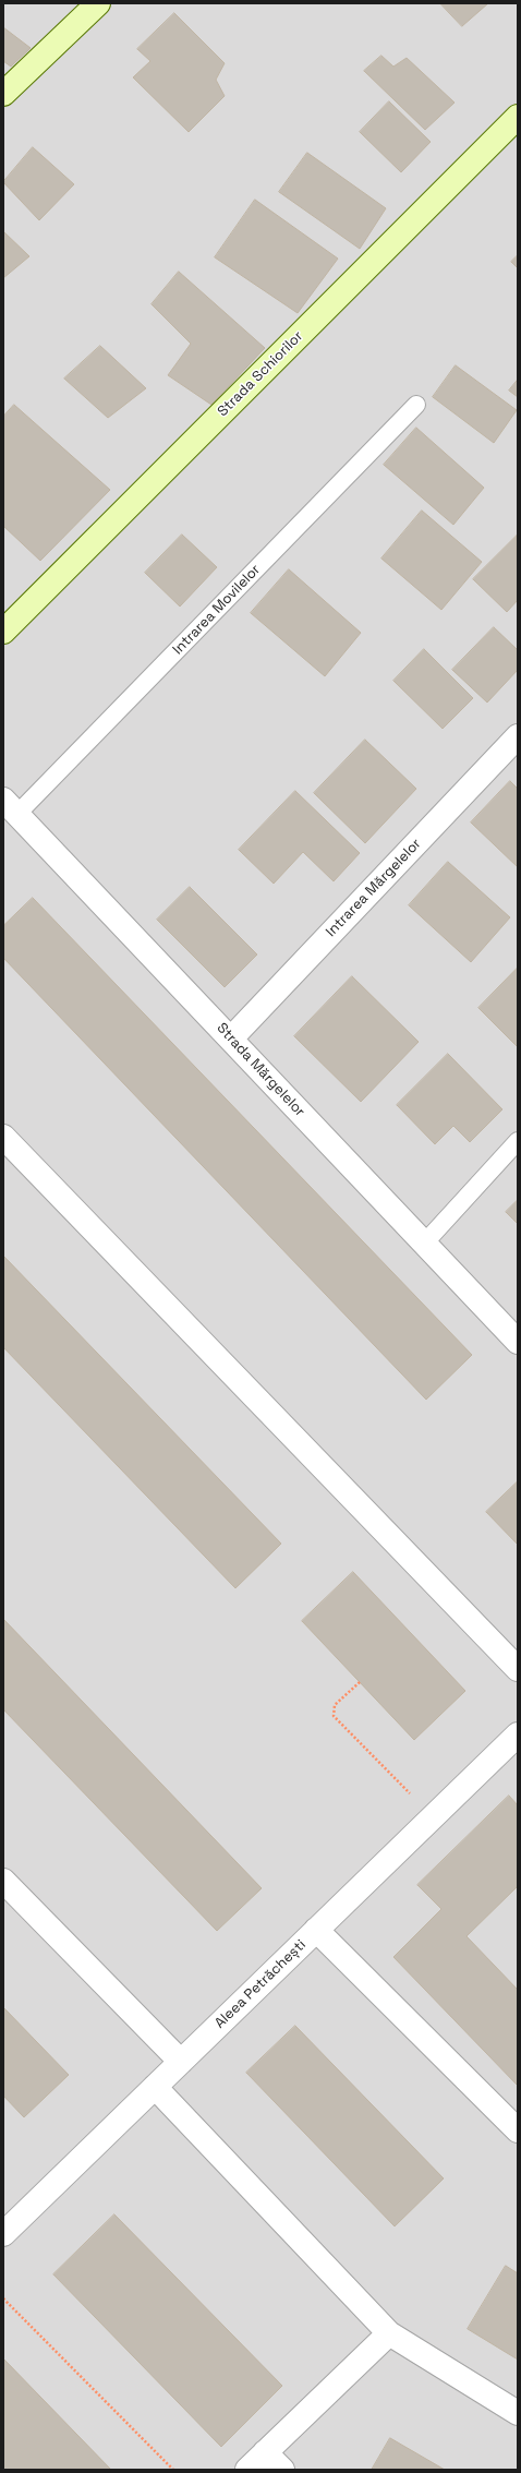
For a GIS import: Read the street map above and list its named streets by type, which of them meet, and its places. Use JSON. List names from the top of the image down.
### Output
{
  "streets": {
    "street": [
      "Strada Schiorilor",
      "Intrarea Mărgelelor",
      "Strada Mărgelelor",
      "Aleea Petrăchești"
    ],
    "lane": ["Intrarea Movilelor"]
  },
  "crossings": [
    ["Intrarea Movilelor", "Strada Mărgelelor"],
    ["Intrarea Mărgelelor", "Strada Mărgelelor"]
  ]
}
